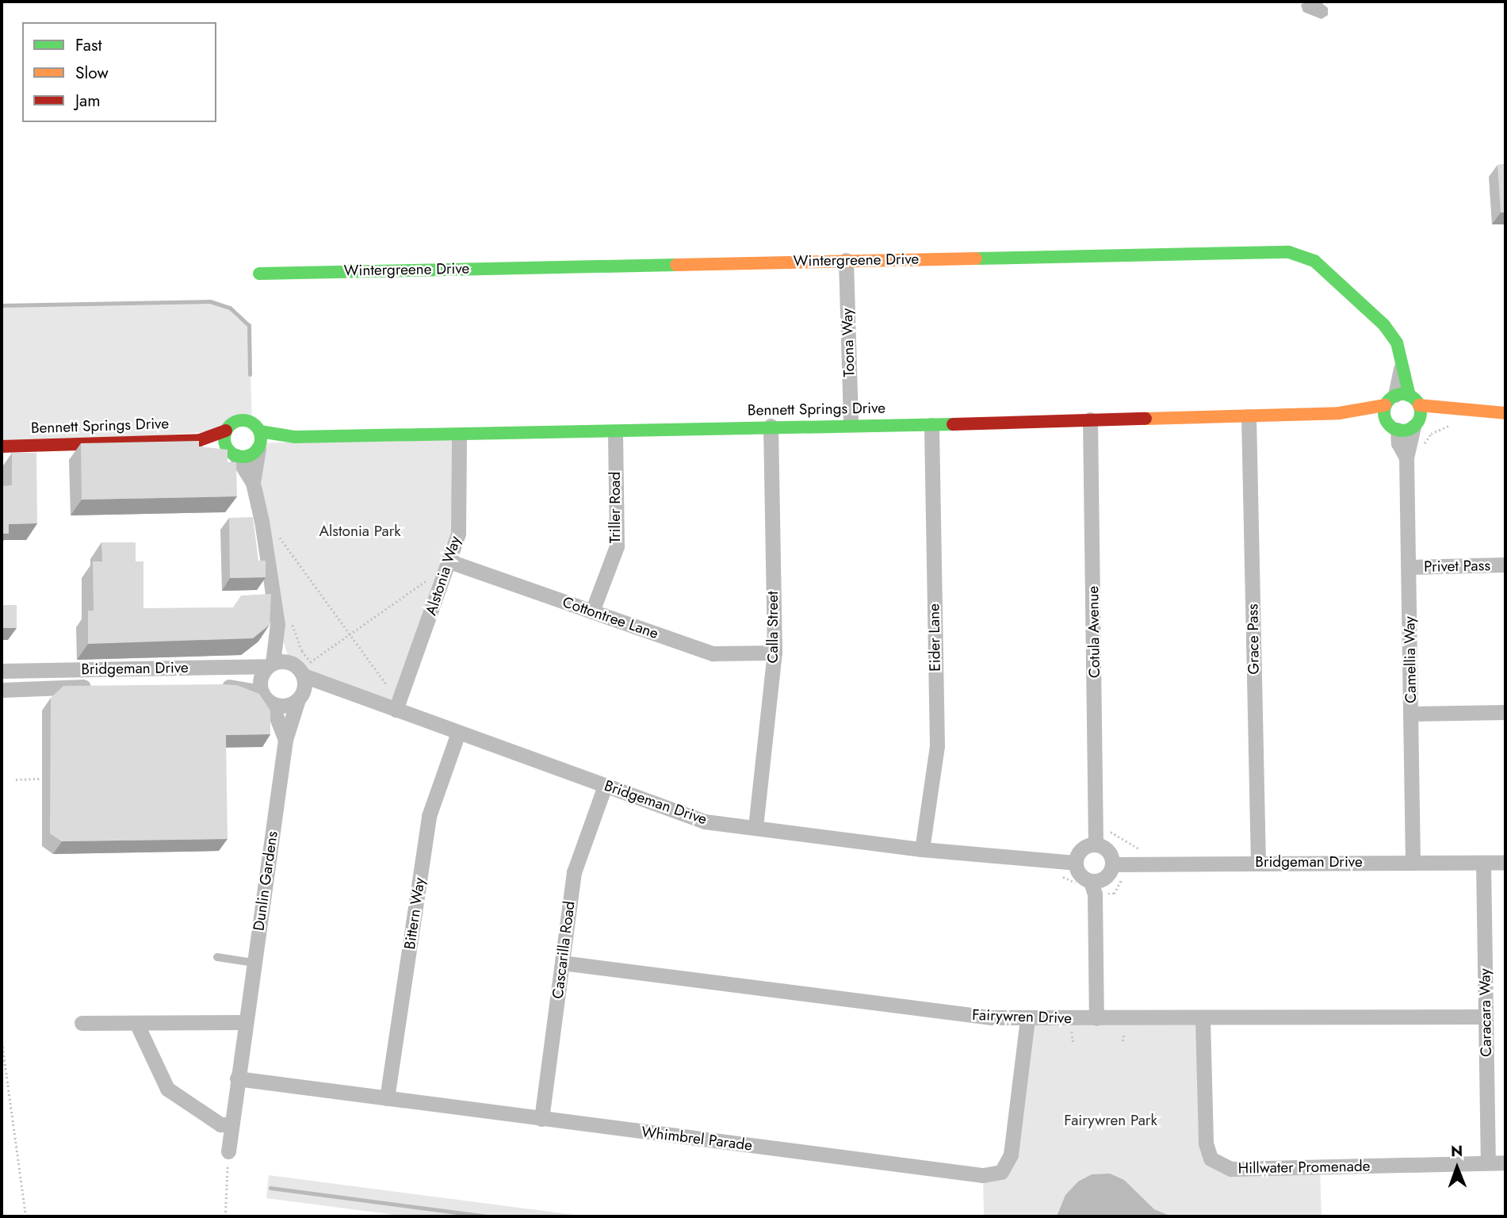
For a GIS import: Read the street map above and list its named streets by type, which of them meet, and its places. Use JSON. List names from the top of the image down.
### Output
{
  "streets": {
    "street": [
      "Wintergreene Drive",
      "Toona Way",
      "Bennett Springs Drive",
      "Triller Road",
      "Privet Pass",
      "Alstonia Way",
      "Cottontree Lane",
      "Calla Street",
      "Cotula Avenue",
      "Eider Lane",
      "Grace Pass",
      "Camellia Way",
      "Bridgeman Drive",
      "Dunlin Gardens",
      "Bittern Way",
      "Cascarilla Road",
      "Caracara Way",
      "Fairywren Drive",
      "Whimbrel Parade",
      "Hillwater Promenade"
    ]
  },
  "crossings": [
    ["Wintergreene Drive", "Toona Way"],
    ["Wintergreene Drive", "Bennett Springs Drive"],
    ["Toona Way", "Bennett Springs Drive"],
    ["Bennett Springs Drive", "Triller Road"],
    ["Bennett Springs Drive", "Alstonia Way"],
    ["Bennett Springs Drive", "Calla Street"],
    ["Bennett Springs Drive", "Cotula Avenue"],
    ["Bennett Springs Drive", "Eider Lane"],
    ["Bennett Springs Drive", "Grace Pass"],
    ["Bennett Springs Drive", "Camellia Way"],
    ["Triller Road", "Cottontree Lane"],
    ["Privet Pass", "Camellia Way"],
    ["Alstonia Way", "Cottontree Lane"],
    ["Alstonia Way", "Bridgeman Drive"],
    ["Cottontree Lane", "Calla Street"],
    ["Calla Street", "Bridgeman Drive"],
    ["Cotula Avenue", "Bridgeman Drive"],
    ["Eider Lane", "Bridgeman Drive"],
    ["Grace Pass", "Bridgeman Drive"],
    ["Camellia Way", "Bridgeman Drive"],
    ["Bridgeman Drive", "Dunlin Gardens"],
    ["Bridgeman Drive", "Bittern Way"],
    ["Bridgeman Drive", "Cascarilla Road"],
    ["Bridgeman Drive", "Caracara Way"],
    ["Dunlin Gardens", "Whimbrel Parade"],
    ["Bittern Way", "Whimbrel Parade"],
    ["Cascarilla Road", "Fairywren Drive"],
    ["Cascarilla Road", "Whimbrel Parade"],
    ["Caracara Way", "Fairywren Drive"],
    ["Caracara Way", "Hillwater Promenade"],
    ["Fairywren Drive", "Whimbrel Parade"],
    ["Fairywren Drive", "Hillwater Promenade"]
  ],
  "parks": ["Alstonia Park", "Fairywren Park"],
  "legend": ["Fast", "Slow", "Jam"],
  "north": "top"
}
